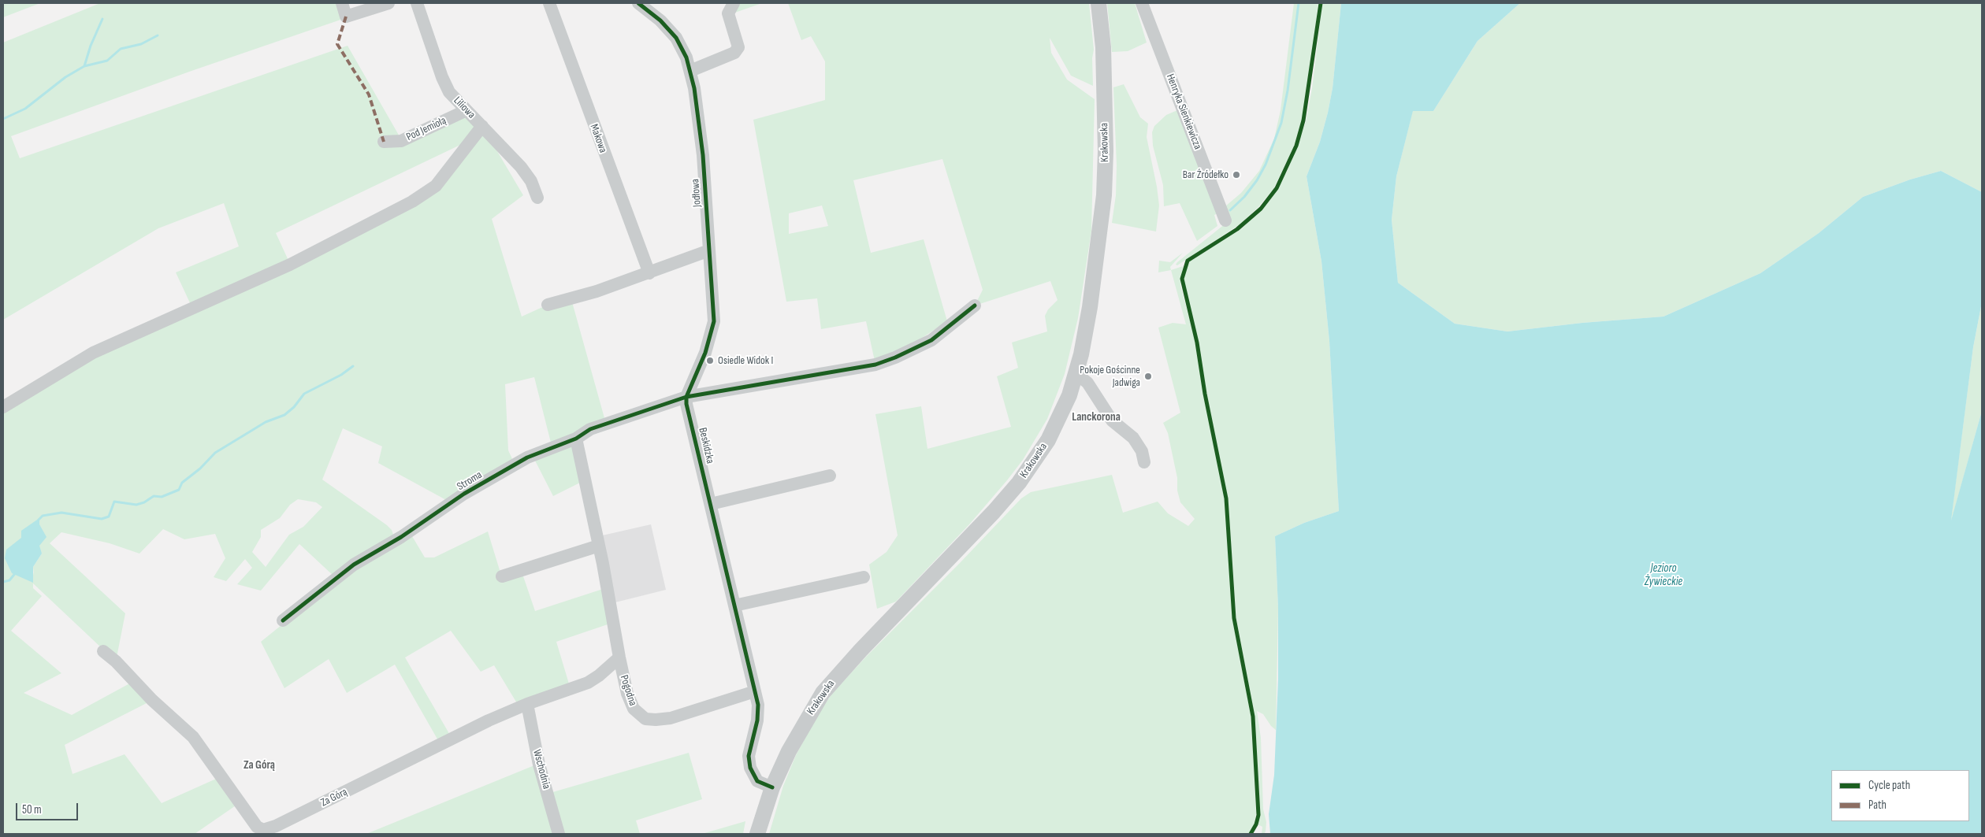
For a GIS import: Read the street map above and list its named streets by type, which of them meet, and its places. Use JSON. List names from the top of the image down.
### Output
{
  "streets": {
    "main road": ["Krakowska"],
    "street": [
      "Liliowa",
      "Henryka Sienkiewicza",
      "Pod Jemiołą",
      "Makowa",
      "Jodłowa",
      "Beskidzka",
      "Stroma",
      "Pogodna",
      "Wschodnia",
      "Za Górą"
    ]
  },
  "crossings": [
    ["Liliowa", "Pod Jemiołą"],
    ["Krakowska", "Beskidzka"],
    ["Jodłowa", "Beskidzka"],
    ["Jodłowa", "Stroma"],
    ["Beskidzka", "Stroma"],
    ["Beskidzka", "Pogodna"],
    ["Stroma", "Pogodna"],
    ["Pogodna", "Za Górą"],
    ["Wschodnia", "Za Górą"]
  ],
  "districts": ["Lanckorona", "Za Górą"],
  "water": ["Jezioro Żywieckie"],
  "places": ["Bar Źródełko", "Osiedle Widok I", "Pokoje Gościnne Jadwiga"],
  "legend": ["Cycle path", "Path"],
  "scale_bar": "50 m"
}
